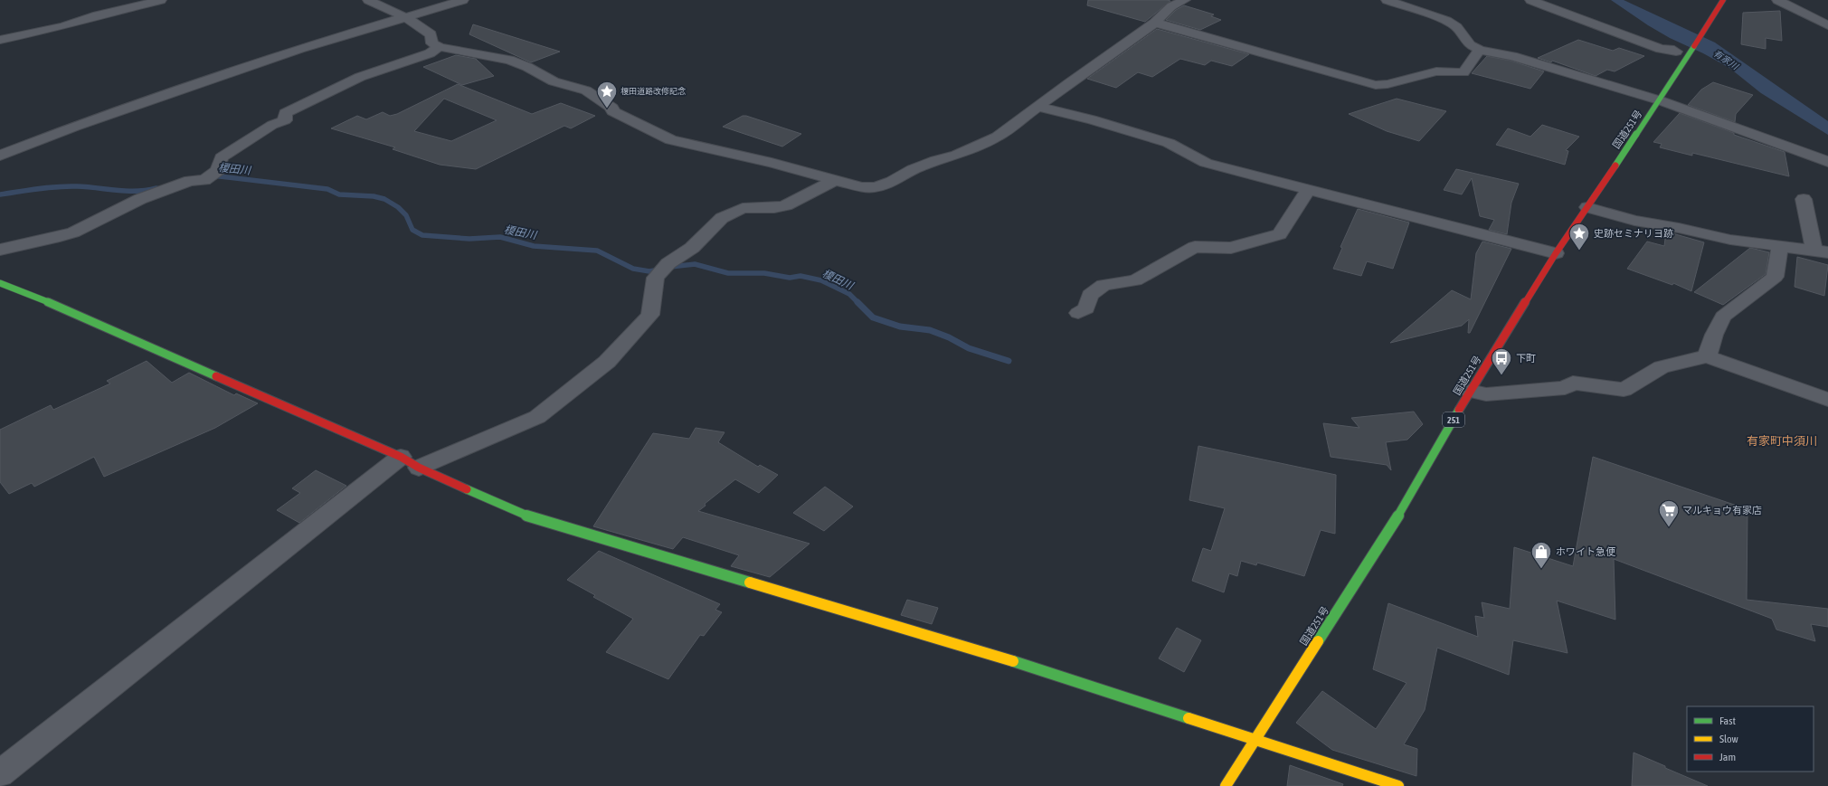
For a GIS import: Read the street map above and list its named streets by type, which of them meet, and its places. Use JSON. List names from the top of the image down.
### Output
{
  "streets": {
    "main road": ["国道251号", "251"]
  },
  "districts": ["有家町中須川"],
  "water": ["有家川", "榎田川"],
  "places": {
    "place": ["榎田道路改修記念", "史跡セミナリヨ跡"],
    "bus stop": ["下町"],
    "supermarket": ["マルキョウ有家店"],
    "shop": ["ホワイト急便"]
  },
  "legend": ["Fast", "Slow", "Jam"]
}
